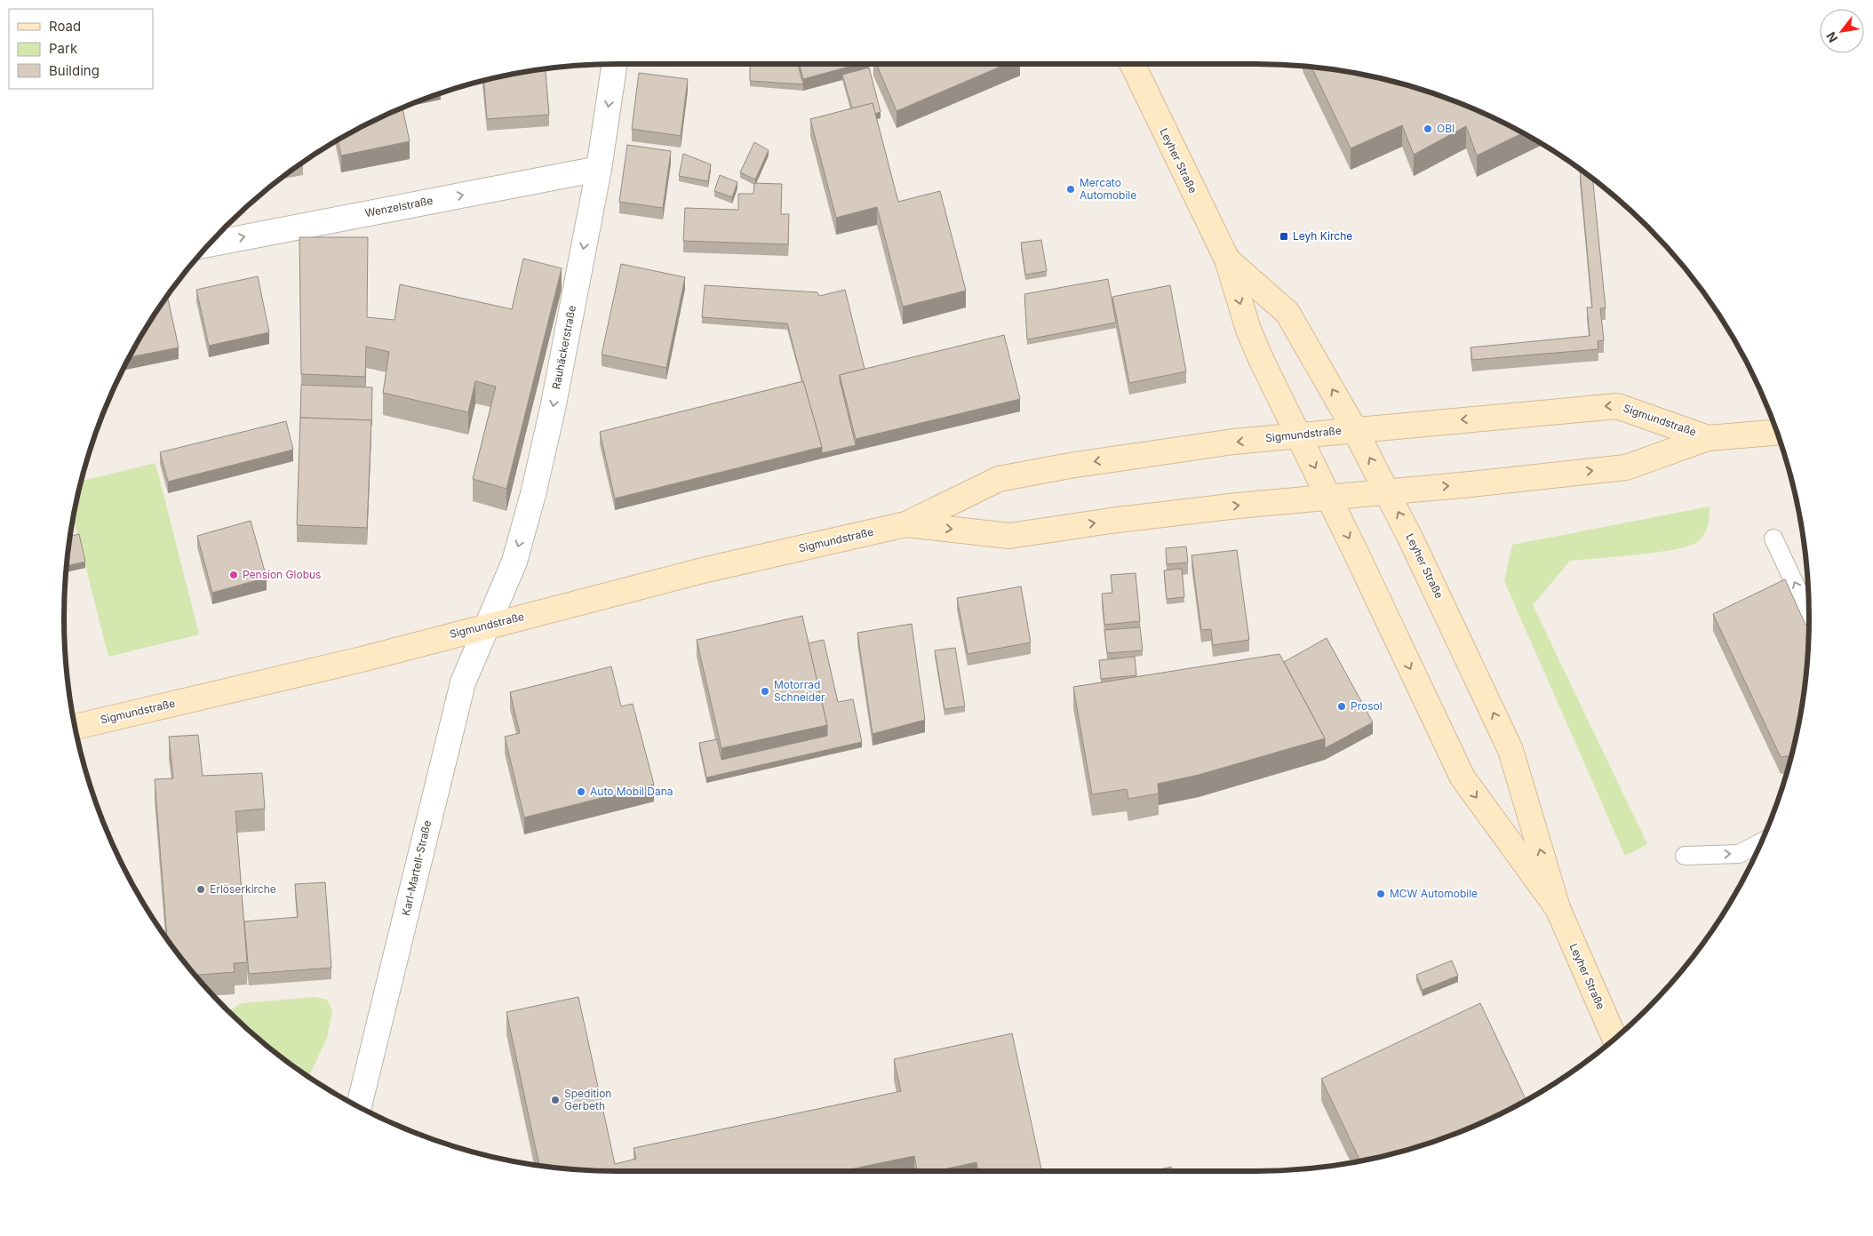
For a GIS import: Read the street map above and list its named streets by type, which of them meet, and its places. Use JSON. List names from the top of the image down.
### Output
{
  "streets": {
    "main road": ["Leyher Straße", "Sigmundstraße"],
    "street": ["Wenzelstraße", "Rauhäckerstraße", "Karl-Martell-Straße"]
  },
  "crossings": [
    ["Leyher Straße", "Sigmundstraße"],
    ["Wenzelstraße", "Rauhäckerstraße"],
    ["Rauhäckerstraße", "Sigmundstraße"],
    ["Rauhäckerstraße", "Karl-Martell-Straße"],
    ["Sigmundstraße", "Karl-Martell-Straße"]
  ],
  "one_way": ["Wenzelstraße", "Rauhäckerstraße"],
  "places": {
    "other": [
      "OBI",
      "Mercato Automobile",
      "Pension Globus",
      "Motorrad Schneider",
      "Prosol",
      "Auto Mobil Dana",
      "Erlöserkirche",
      "MCW Automobile",
      "Spedition Gerbeth"
    ],
    "transit": ["Leyh Kirche"]
  },
  "legend": ["Road", "Park", "Building"],
  "north": "bottom left"
}
